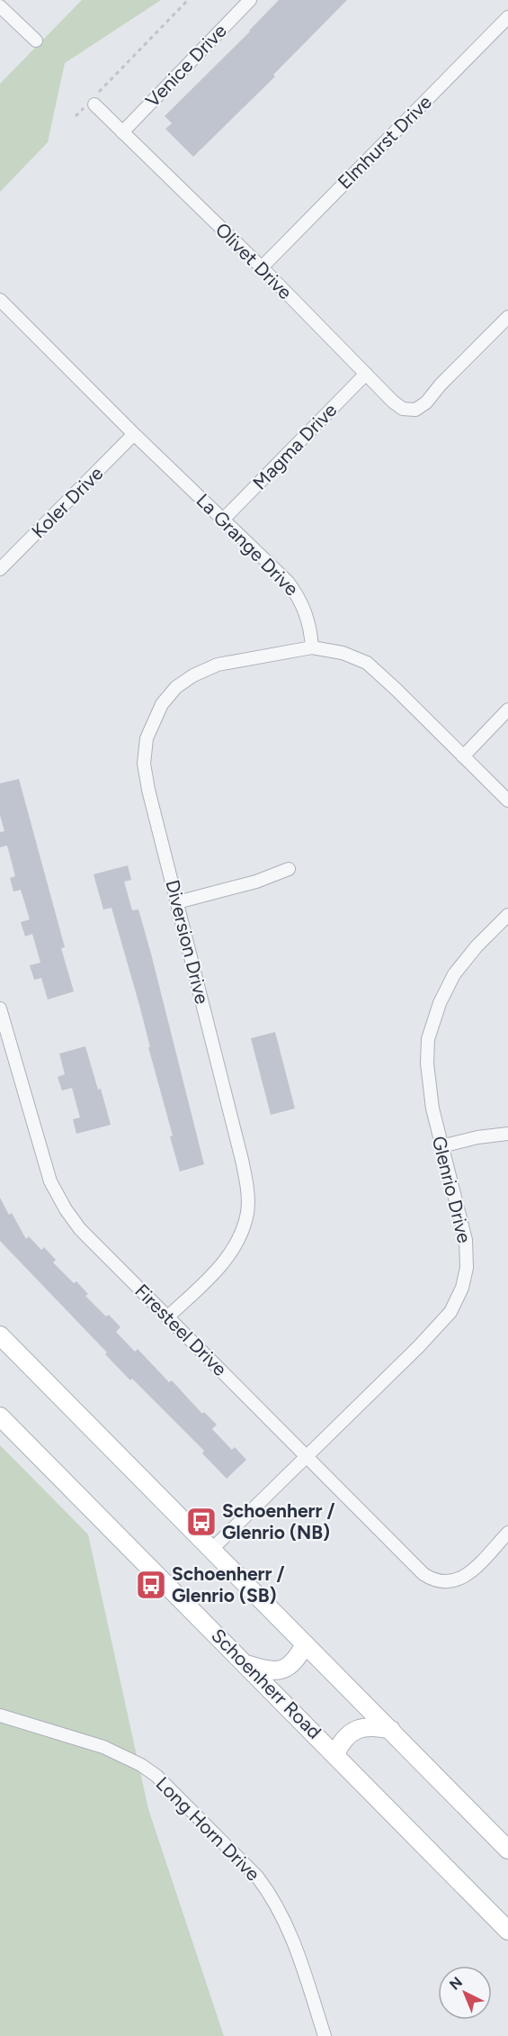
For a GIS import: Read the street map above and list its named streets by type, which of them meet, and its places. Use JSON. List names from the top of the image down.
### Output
{
  "streets": {
    "main road": ["Schoenherr Road"],
    "street": [
      "Venice Drive",
      "Elmhurst Drive",
      "Olivet Drive",
      "Magma Drive",
      "Koler Drive",
      "La Grange Drive",
      "Diversion Drive",
      "Glenrio Drive",
      "Firesteel Drive",
      "Long Horn Drive"
    ]
  },
  "crossings": [
    ["Venice Drive", "Olivet Drive"],
    ["Elmhurst Drive", "Olivet Drive"],
    ["Olivet Drive", "Magma Drive"],
    ["Magma Drive", "La Grange Drive"],
    ["Koler Drive", "La Grange Drive"],
    ["La Grange Drive", "Diversion Drive"],
    ["Diversion Drive", "Firesteel Drive"],
    ["Glenrio Drive", "Firesteel Drive"]
  ],
  "places": {
    "bus stop": ["Schoenherr / Glenrio (NB)", "Schoenherr / Glenrio (SB)"]
  },
  "north": "top left"
}
